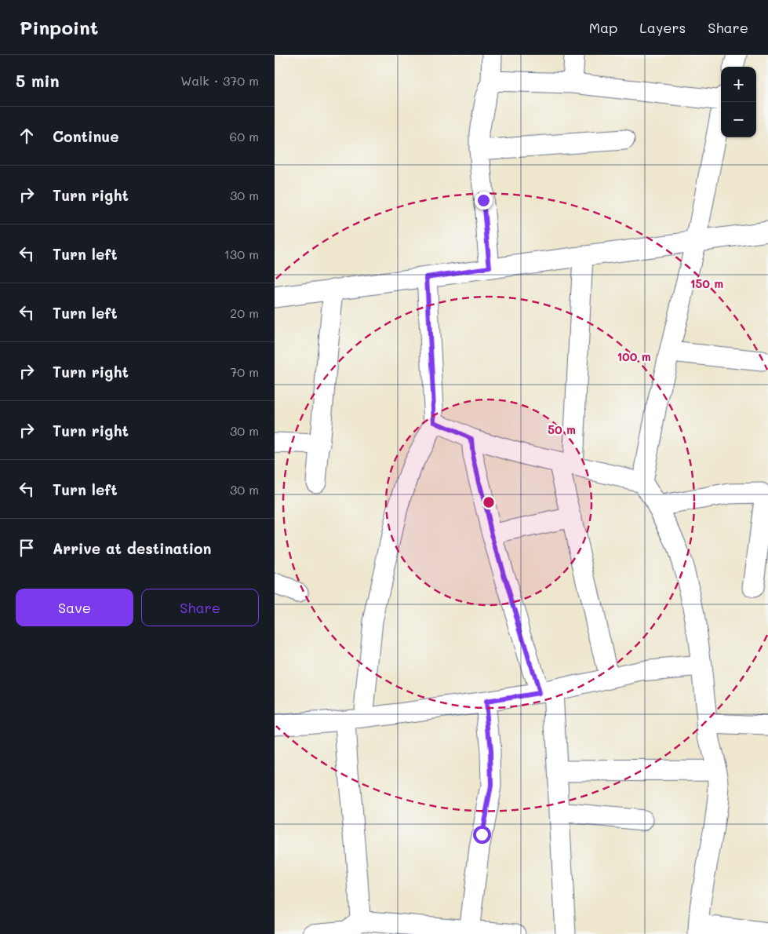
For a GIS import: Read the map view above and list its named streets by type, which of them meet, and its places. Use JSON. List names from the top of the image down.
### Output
{
  "page": {
    "header": "Pinpoint",
    "nav": ["Map", "Layers", "Share"],
    "heading": ["5 min", "Walk · 370 m"],
    "map_buttons": ["+", "−"],
    "list": [
      ["Continue", "60 m"],
      ["Turn right", "30 m"],
      ["Turn left", "130 m"],
      ["Turn left", "20 m"],
      ["Turn right", "70 m"],
      ["Turn right", "30 m"],
      ["Turn left", "30 m"],
      "Arrive at destination"
    ],
    "buttons": ["Save", "Share"]
  },
  "rings": ["150 m", "100 m", "50 m"]
}
